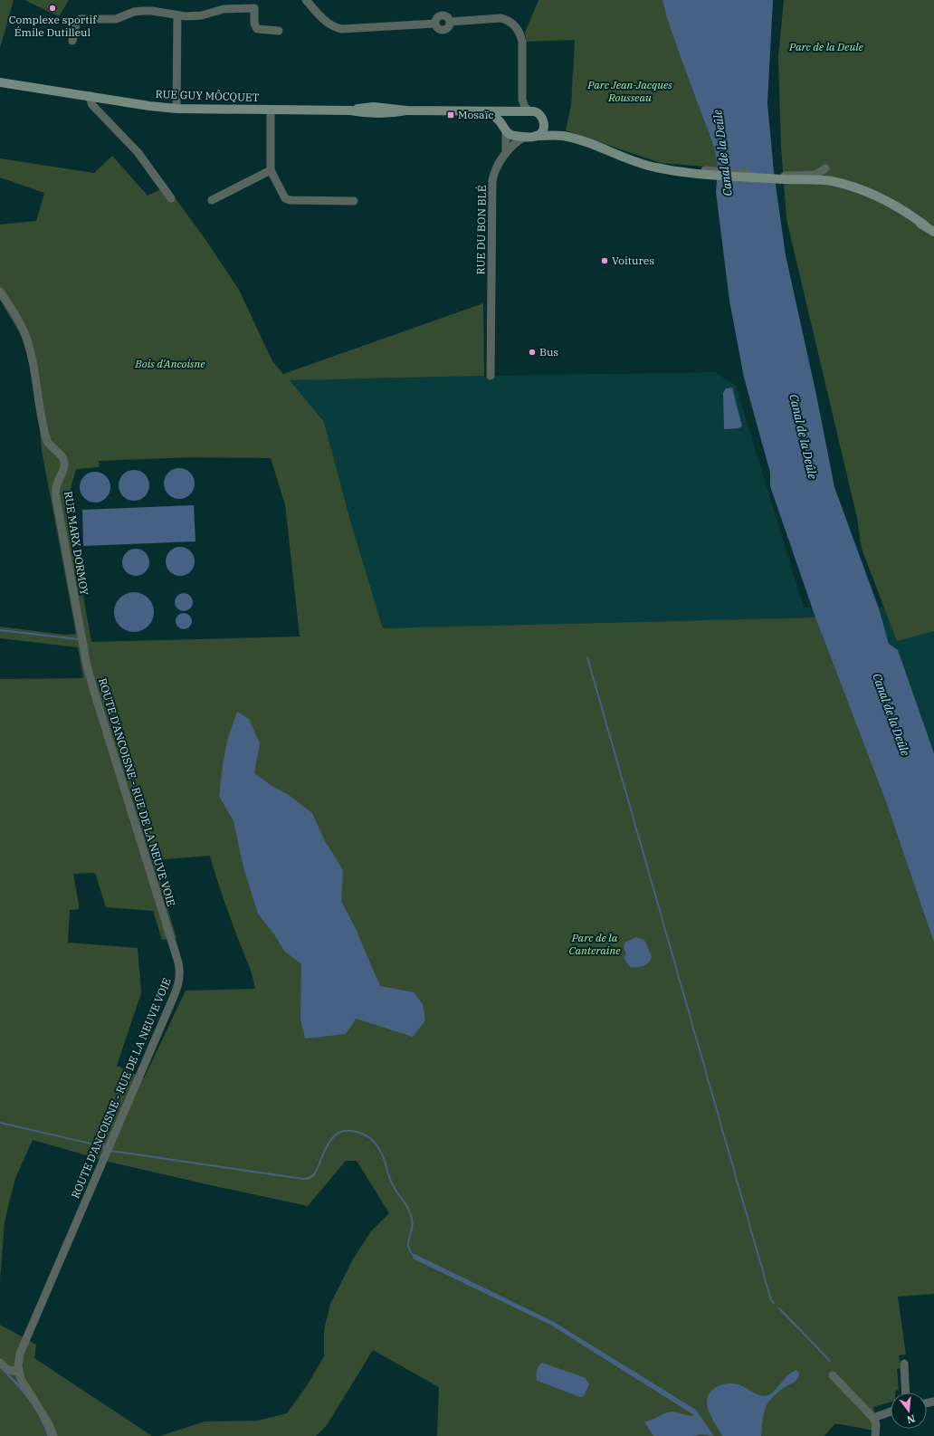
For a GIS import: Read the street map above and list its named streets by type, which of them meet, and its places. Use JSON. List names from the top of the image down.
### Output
{
  "streets": {
    "street": [
      "RUE GUY MÔCQUET",
      "RUE DU BON BLÉ",
      "RUE MARX DORMOY",
      "ROUTE D'ANCOISNE - RUE DE LA NEUVE VOIE"
    ]
  },
  "crossings": [
    ["RUE GUY MÔCQUET", "RUE DU BON BLÉ"],
    ["RUE MARX DORMOY", "ROUTE D'ANCOISNE - RUE DE LA NEUVE VOIE"]
  ],
  "water": ["Canal de la Deûle"],
  "parks": [
    "Parc de la Deule",
    "Parc Jean-Jacques Rousseau",
    "Bois d'Ancoisne",
    "Parc de la Canteraine"
  ],
  "places": {
    "other": ["Complexe sportif Émile Dutilleul", "Voitures", "Bus"],
    "transit": ["Mosaïc"]
  },
  "north": "bottom"
}
